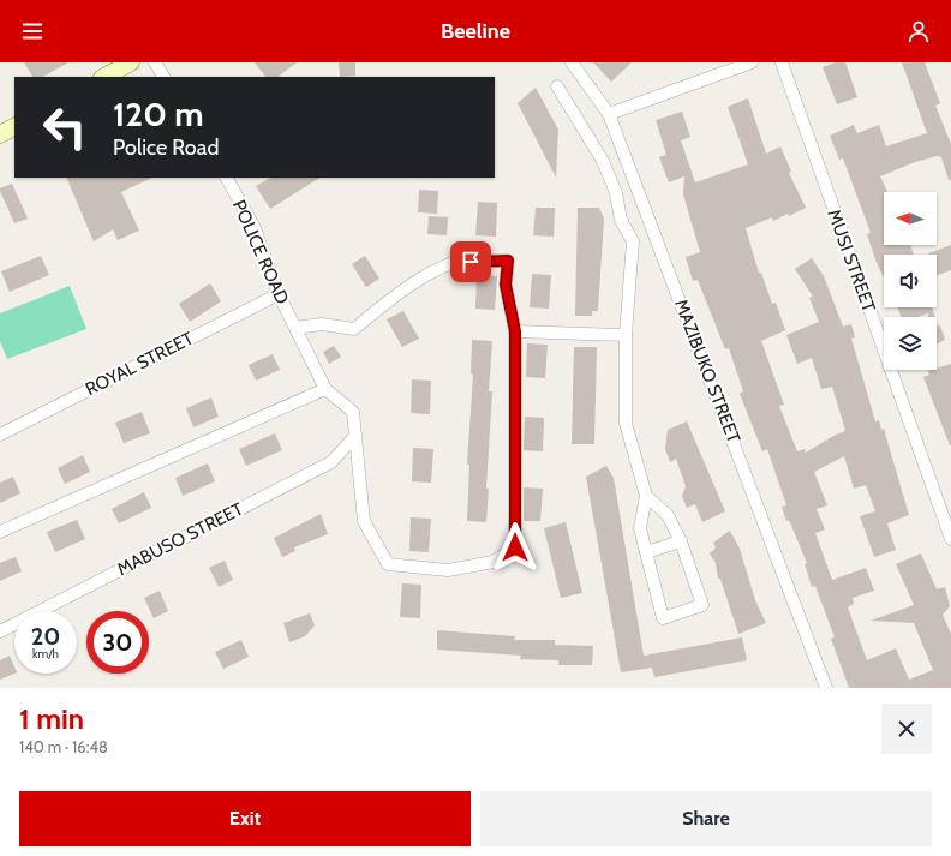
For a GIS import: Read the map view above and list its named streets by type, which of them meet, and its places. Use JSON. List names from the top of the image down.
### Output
{
  "streets": {
    "street": [
      "POLICE ROAD",
      "MUSI STREET",
      "ROYAL STREET",
      "MAZIBUKO STREET",
      "MABUSO STREET"
    ]
  },
  "crossings": [
    ["POLICE ROAD", "ROYAL STREET"],
    ["POLICE ROAD", "MABUSO STREET"]
  ],
  "north": "left",
  "page": {
    "header": "Beeline",
    "turn": ["120 m", "Police Road"],
    "speed": "20 km/h",
    "limit": "30",
    "heading": ["1 min", "140 m · 16:48"],
    "buttons": ["Exit", "Share"]
  }
}
